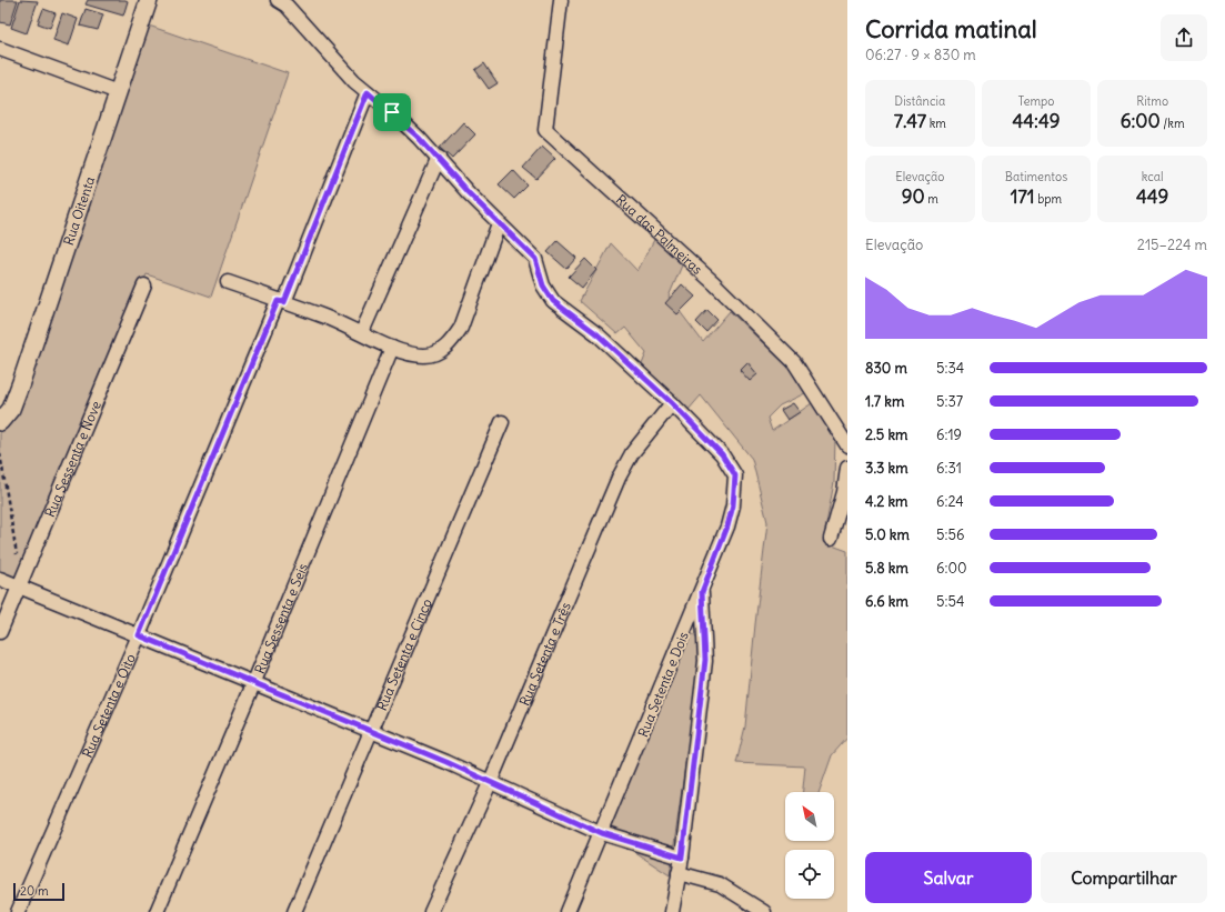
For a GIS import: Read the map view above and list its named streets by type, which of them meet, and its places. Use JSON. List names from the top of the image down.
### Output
{
  "streets": {
    "street": [
      "Rua Oitenta",
      "Rua das Palmeiras",
      "Rua Sessenta e Nove",
      "Rua Sessenta e Seis",
      "Rua Setenta e Três",
      "Rua Setenta e Cinco",
      "Rua Setenta e Dois",
      "Rua Setenta e Oito"
    ]
  },
  "crossings": [
    ["Rua Setenta e Três", "Rua Setenta e Dois"],
    ["Rua Setenta e Dois", "Rua Setenta e Oito"]
  ],
  "scale_bar": "20 m",
  "north": "top left",
  "page": {
    "heading": ["Corrida matinal", "06:27 · 9 × 830 m"],
    "stats": [
      ["Distância", "7.47 km"],
      ["Tempo", "44:49"],
      ["Ritmo", "6:00 /km"],
      ["Elevação", "90 m"],
      ["Batimentos", "171 bpm"],
      ["kcal", "449"]
    ],
    "chart": ["Elevação", "215–224 m"],
    "list": [
      {
        "name": "830 m",
        "note": "5:34"
      },
      {
        "name": "1.7 km",
        "note": "5:37"
      },
      {
        "name": "2.5 km",
        "note": "6:19"
      },
      {
        "name": "3.3 km",
        "note": "6:31"
      },
      {
        "name": "4.2 km",
        "note": "6:24"
      },
      {
        "name": "5.0 km",
        "note": "5:56"
      },
      {
        "name": "5.8 km",
        "note": "6:00"
      },
      {
        "name": "6.6 km",
        "note": "5:54"
      }
    ],
    "buttons": ["Salvar", "Compartilhar"],
    "scale": "20 m"
  }
}
